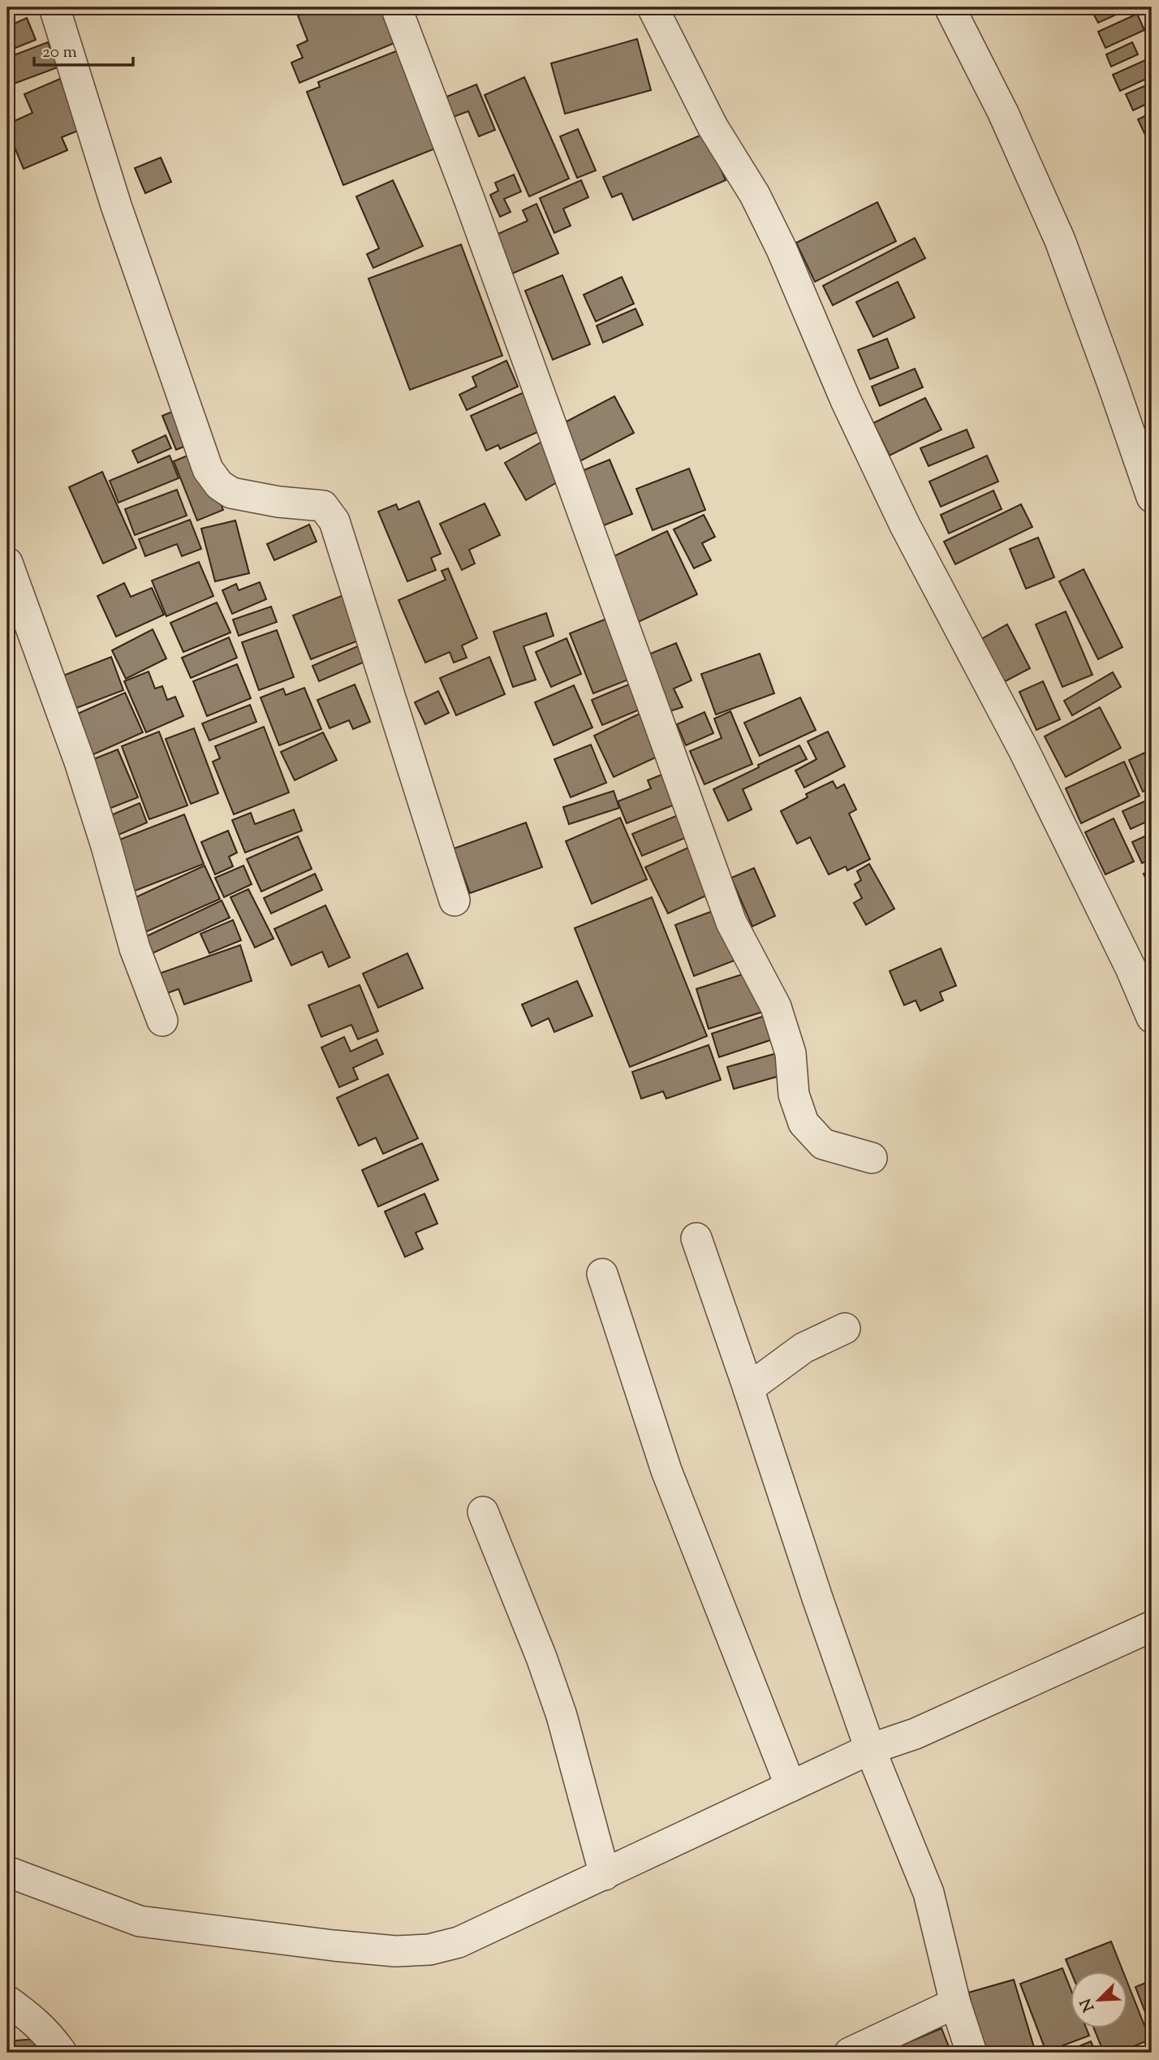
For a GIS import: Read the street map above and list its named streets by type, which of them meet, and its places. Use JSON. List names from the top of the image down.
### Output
{
  "scale_bar": "20 m",
  "north": "bottom left"
}
